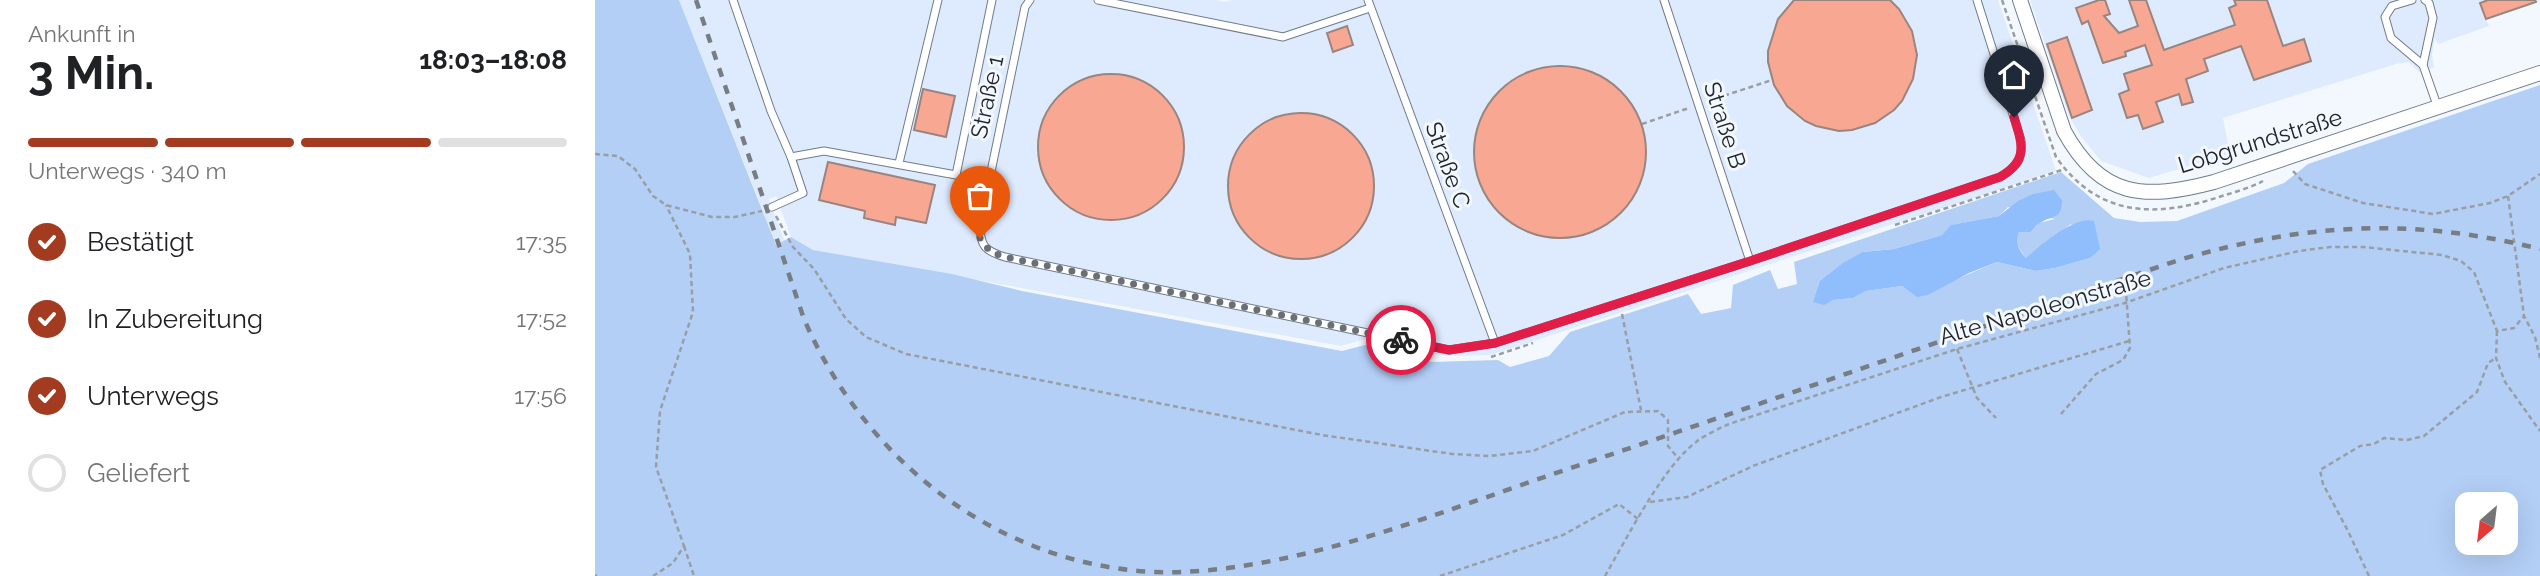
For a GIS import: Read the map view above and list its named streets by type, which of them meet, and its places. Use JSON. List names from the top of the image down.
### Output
{
  "streets": {
    "street": ["Lobgrundstraße"],
    "lane": ["Straße 1", "Straße B", "Straße C"],
    "path": ["Alte Napoleonstraße"]
  },
  "crossings": [
    ["Straße 1", "Straße B"],
    ["Straße 1", "Straße C"]
  ],
  "north": "bottom left",
  "page": {
    "heading": ["3 Min.", "Ankunft in", "18:03–18:08"],
    "bar": "Unterwegs · 340 m",
    "list": [
      ["Bestätigt", "17:35"],
      ["In Zubereitung", "17:52"],
      ["Unterwegs", "17:56"],
      "Geliefert"
    ]
  }
}
